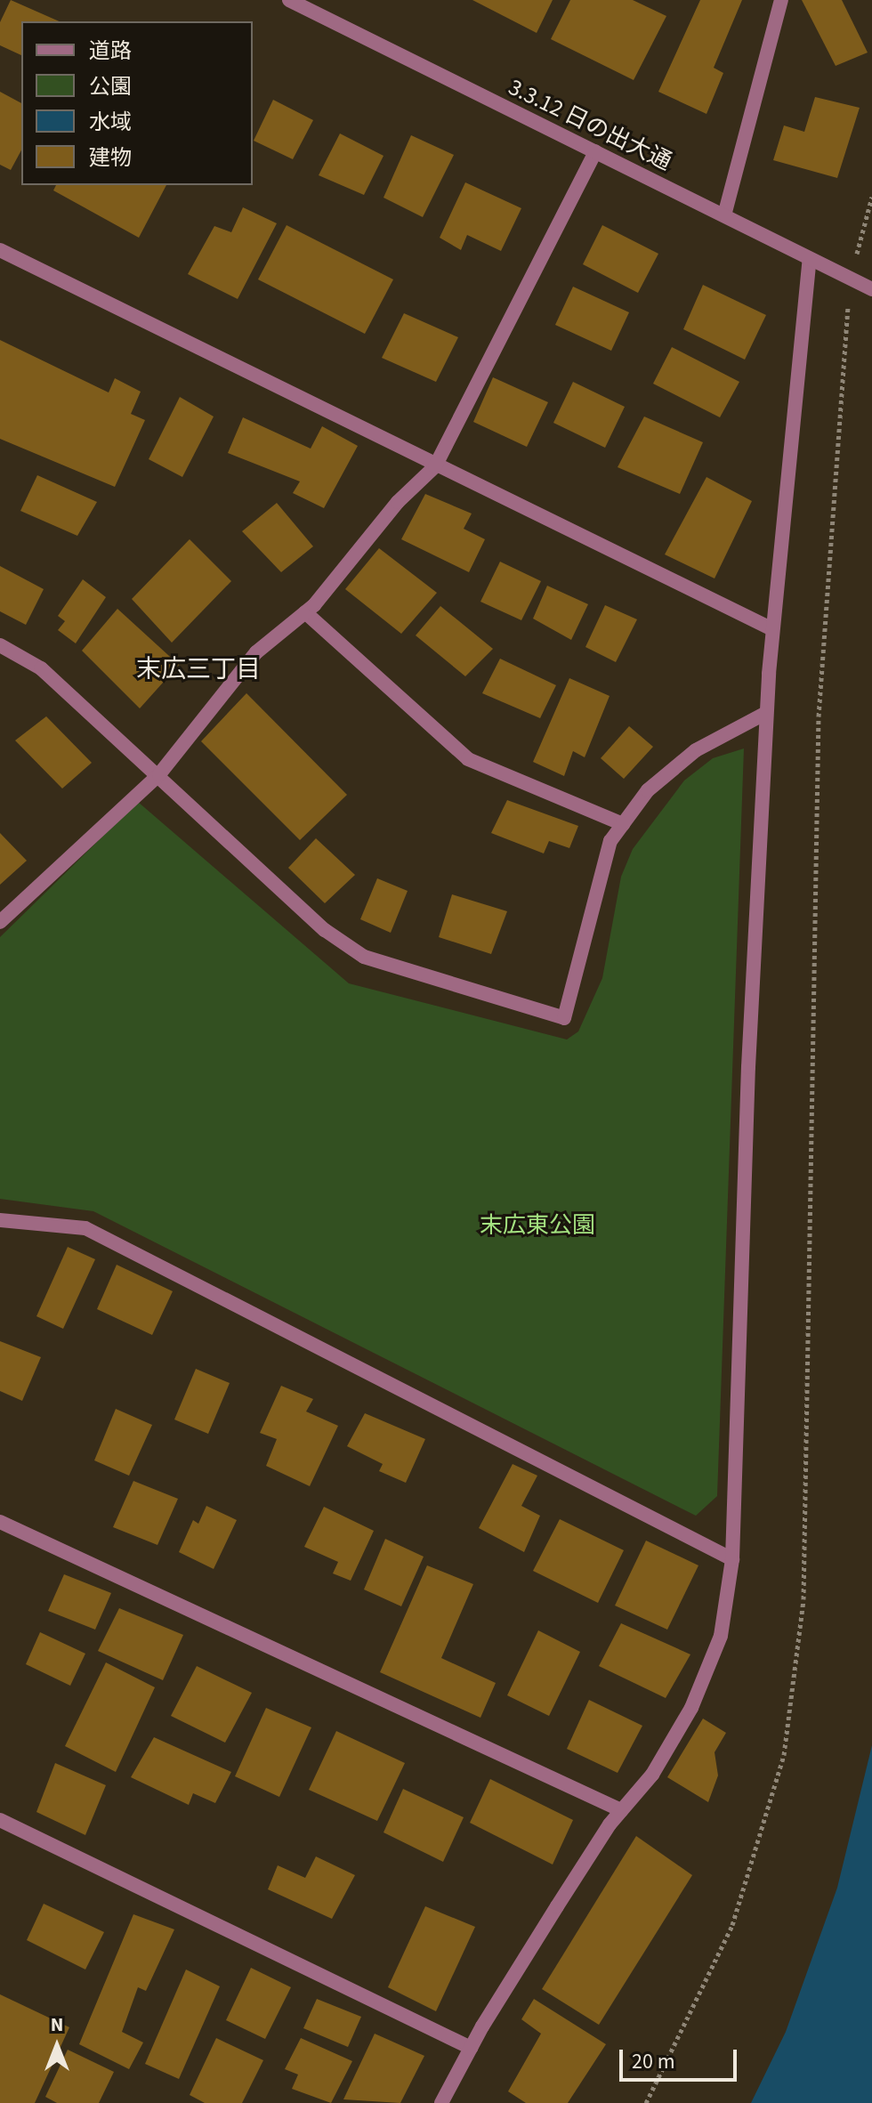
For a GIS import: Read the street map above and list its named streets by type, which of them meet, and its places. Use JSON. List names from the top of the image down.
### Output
{
  "streets": {
    "street": ["3.3.12 日の出大通"]
  },
  "districts": ["末広三丁目"],
  "parks": ["末広東公園"],
  "legend": [
    "道路",
    "公園",
    "水域",
    "建物"
  ],
  "scale_bar": "20 m",
  "north": "top"
}
